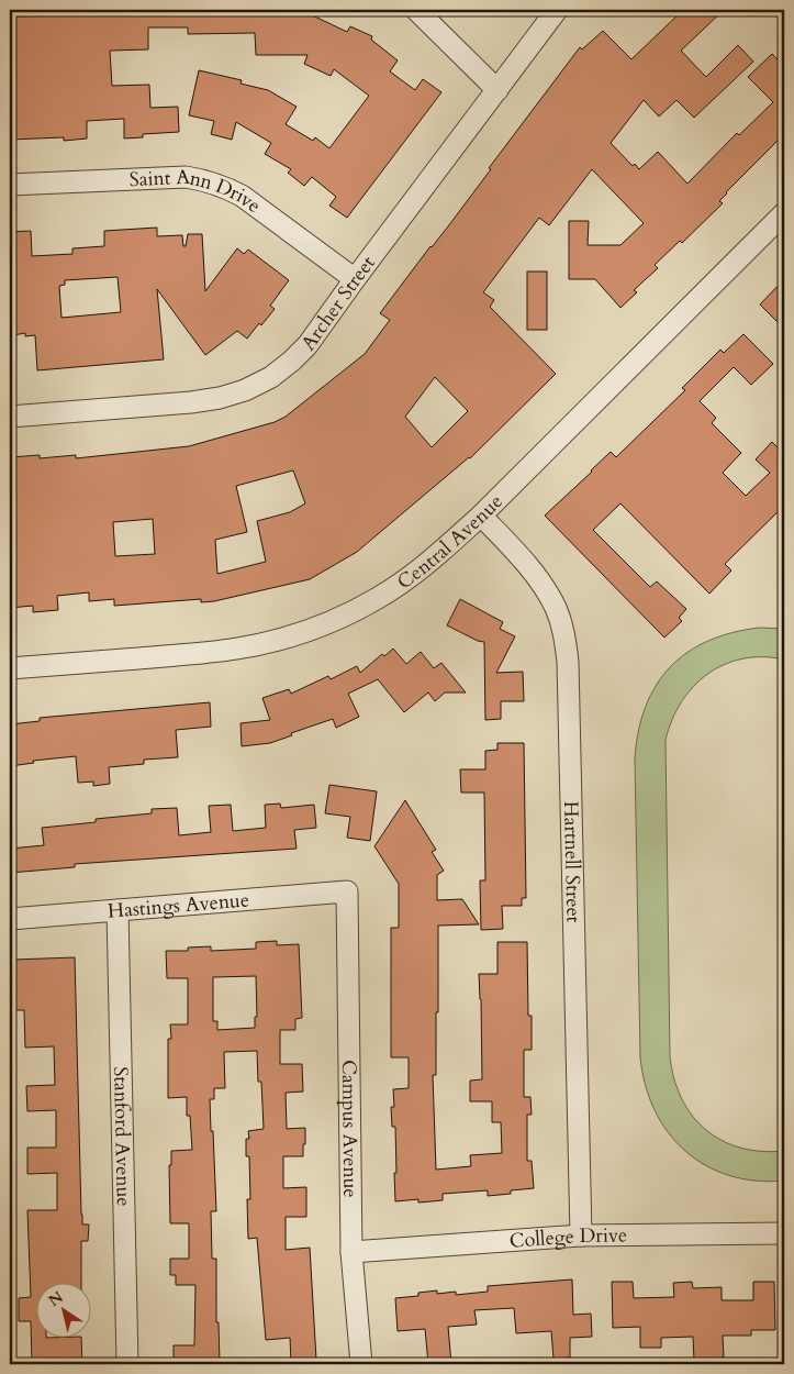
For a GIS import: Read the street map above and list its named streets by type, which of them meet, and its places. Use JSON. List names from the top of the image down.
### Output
{
  "streets": {
    "street": [
      "Saint Ann Drive",
      "Archer Street",
      "Central Avenue",
      "Hartnell Street",
      "Hastings Avenue",
      "Campus Avenue",
      "Stanford Avenue",
      "College Drive"
    ]
  },
  "crossings": [
    ["Saint Ann Drive", "Archer Street"],
    ["Central Avenue", "Hartnell Street"],
    ["Hartnell Street", "College Drive"],
    ["Hastings Avenue", "Campus Avenue"],
    ["Hastings Avenue", "Stanford Avenue"],
    ["Campus Avenue", "College Drive"]
  ],
  "north": "top left"
}
